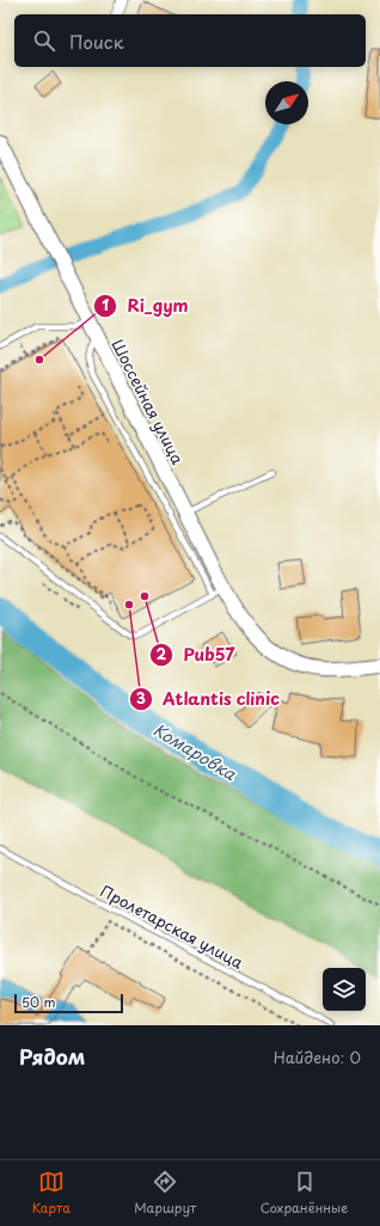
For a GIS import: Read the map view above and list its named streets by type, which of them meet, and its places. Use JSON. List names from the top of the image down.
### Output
{
  "streets": {
    "street": ["Шоссейная улица"],
    "lane": ["Пролетарская улица"]
  },
  "water": ["Комаровка"],
  "places": ["Ri_gym", "Pub57", "Atlantis clinic"],
  "scale_bar": "50 m",
  "north": "top right",
  "page": {
    "search": "Поиск",
    "scale": "50 m",
    "heading": ["Рядом", "Найдено: 0"],
    "nav": ["Карта", "Маршрут", "Сохранённые"]
  }
}
